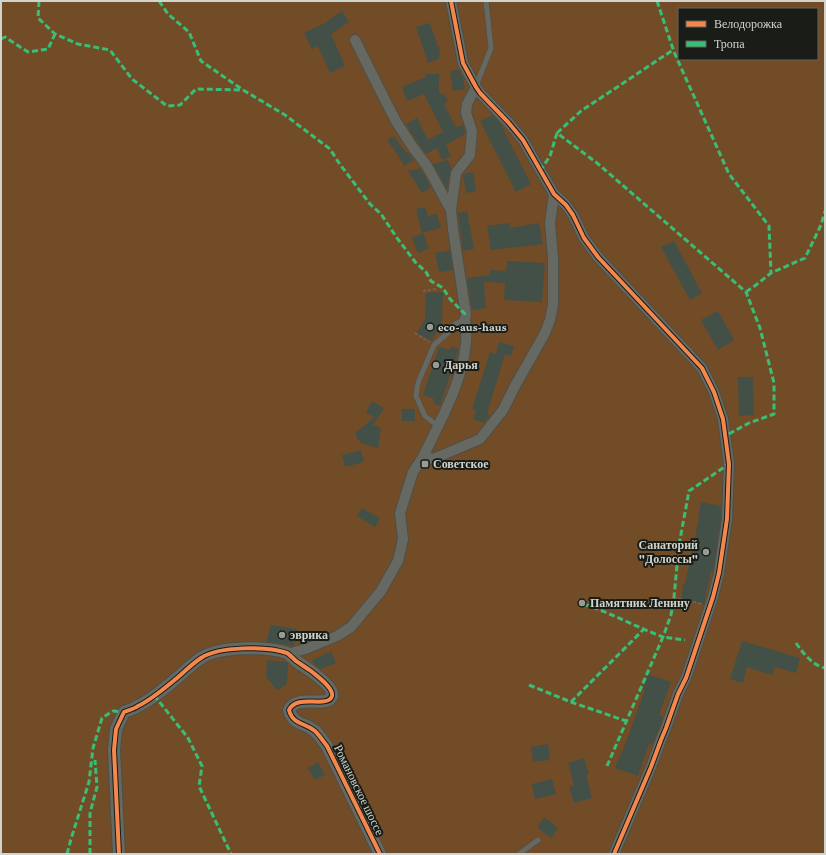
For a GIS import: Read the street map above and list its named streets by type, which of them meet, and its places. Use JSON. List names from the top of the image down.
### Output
{
  "streets": {
    "street": ["Романовское шоссе"]
  },
  "places": {
    "other": [
      "eco-aus-haus",
      "Дарья",
      "Санаторий \"Долоссы\"",
      "Памятник Ленину",
      "эврика"
    ],
    "transit": ["Советское"]
  },
  "legend": ["Велодорожка", "Тропа"]
}
